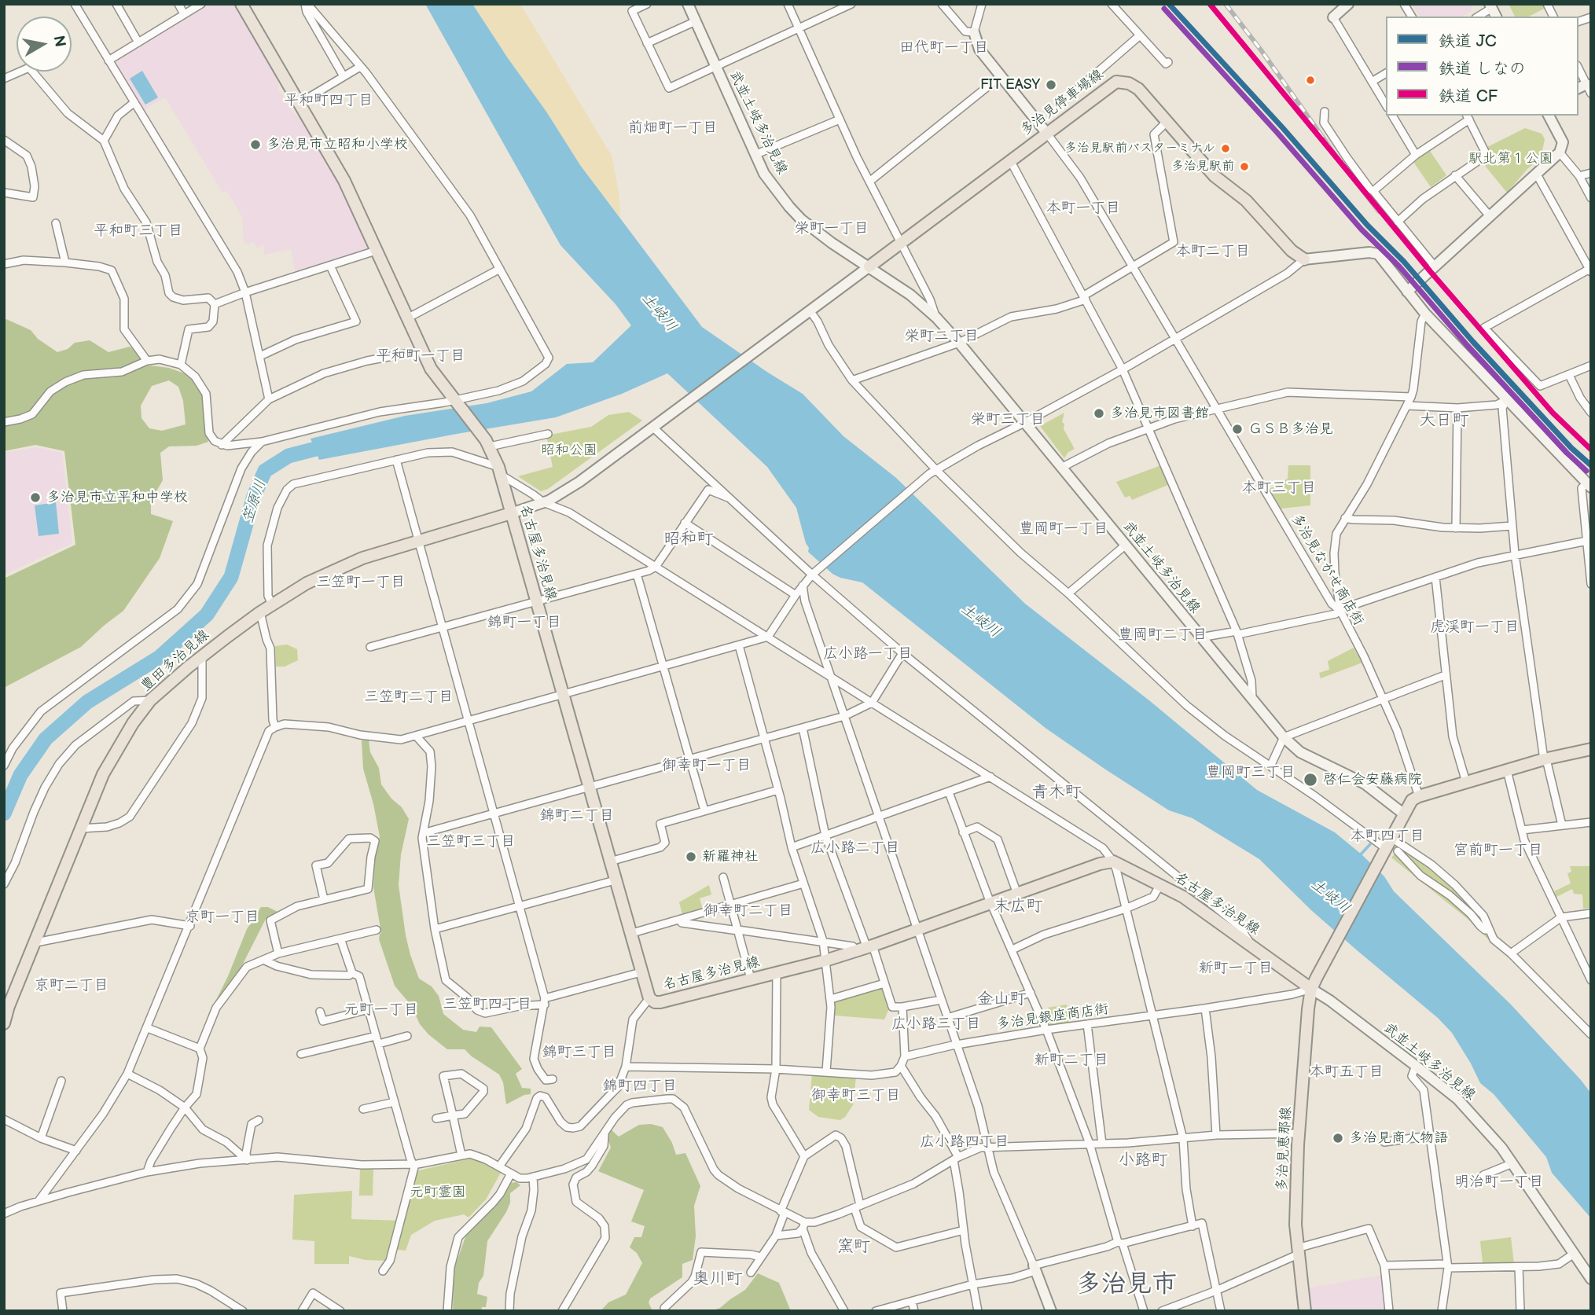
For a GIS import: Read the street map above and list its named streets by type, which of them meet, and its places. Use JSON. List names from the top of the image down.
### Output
{
  "streets": {
    "main road": [
      "多治見停車場線",
      "武並土岐多治見線",
      "名古屋多治見線",
      "豊田多治見線",
      "多治見恵那線"
    ],
    "street": ["多治見ながせ商店街", "多治見銀座商店街"]
  },
  "crossings": [
    ["多治見停車場線", "武並土岐多治見線"],
    ["多治見停車場線", "多治見ながせ商店街"],
    ["武並土岐多治見線", "名古屋多治見線"],
    ["武並土岐多治見線", "多治見銀座商店街"],
    ["武並土岐多治見線", "多治見恵那線"],
    ["名古屋多治見線", "豊田多治見線"],
    ["名古屋多治見線", "多治見銀座商店街"],
    ["名古屋多治見線", "多治見恵那線"],
    ["多治見銀座商店街", "多治見恵那線"]
  ],
  "districts": [
    "田代町一丁目",
    "平和町四丁目",
    "前畑町一丁目",
    "本町一丁目",
    "栄町一丁目",
    "平和町三丁目",
    "本町二丁目",
    "栄町二丁目",
    "平和町一丁目",
    "栄町三丁目",
    "大日町",
    "本町三丁目",
    "豊岡町一丁目",
    "昭和町",
    "三笠町一丁目",
    "錦町一丁目",
    "虎渓町一丁目",
    "豊岡町二丁目",
    "広小路一丁目",
    "三笠町二丁目",
    "御幸町一丁目",
    "豊岡町三丁目",
    "青木町",
    "錦町二丁目",
    "本町四丁目",
    "三笠町三丁目",
    "広小路二丁目",
    "宮前町一丁目",
    "末広町",
    "御幸町二丁目",
    "京町一丁目",
    "新町一丁目",
    "京町二丁目",
    "金山町",
    "三笠町四丁目",
    "元町一丁目",
    "広小路三丁目",
    "錦町三丁目",
    "新町二丁目",
    "本町五丁目",
    "錦町四丁目",
    "御幸町三丁目",
    "広小路四丁目",
    "小路町",
    "明治町一丁目",
    "窯町",
    "奥川町",
    "多治見市"
  ],
  "water": ["土岐川", "笠原川"],
  "parks": ["駅北第１公園", "昭和公園", "元町霊園"],
  "places": [
    "FIT EASY",
    "多治見市立昭和小学校",
    "多治見駅前バスターミナル",
    "多治見駅前",
    "多治見市図書館",
    "ＧＳＢ多治見",
    "多治見市立平和中学校",
    "啓仁会安藤病院",
    "新羅神社",
    "多治見商人物語"
  ],
  "lines": ["rail line JC", "rail line CF", "rail line しなの"],
  "legend": ["鉄道 JC", "鉄道 しなの", "鉄道 CF"],
  "north": "right"
}
